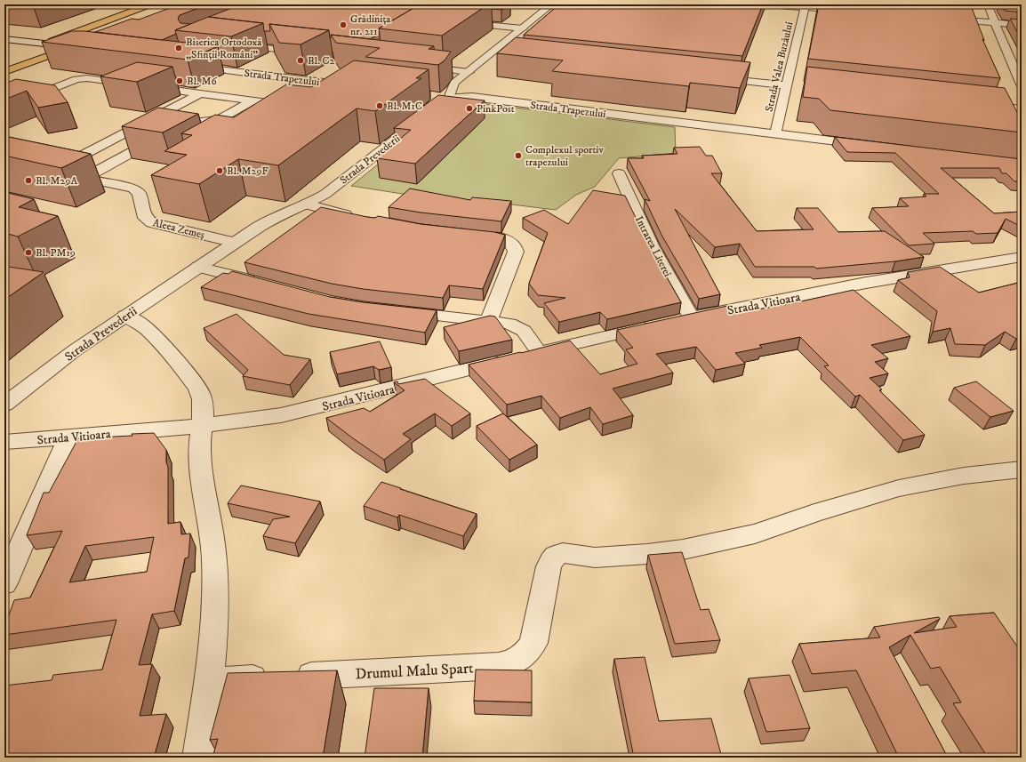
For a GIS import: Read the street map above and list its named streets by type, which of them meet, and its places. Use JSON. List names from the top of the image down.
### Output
{
  "streets": {
    "street": [
      "Strada Valea Buzăului",
      "Strada Trapezului",
      "Strada Prevederii",
      "Aleea Zemeș",
      "Intrarea Literei",
      "Strada Vitioara",
      "Drumul Malu Spart"
    ]
  },
  "crossings": [
    ["Strada Valea Buzăului", "Strada Trapezului"],
    ["Strada Trapezului", "Strada Prevederii"],
    ["Strada Prevederii", "Aleea Zemeș"],
    ["Intrarea Literei", "Strada Vitioara"]
  ],
  "places": [
    "Grădinița nr. 211",
    "Biserica Ortodoxă „Sfinții Români”",
    "Bl. C2",
    "Bl. M6",
    "Bl. M1C",
    "PinkPost",
    "Complexul sportiv trapezului",
    "Bl. M29F",
    "Bl. M29A",
    "Bl. PM19"
  ]
}
